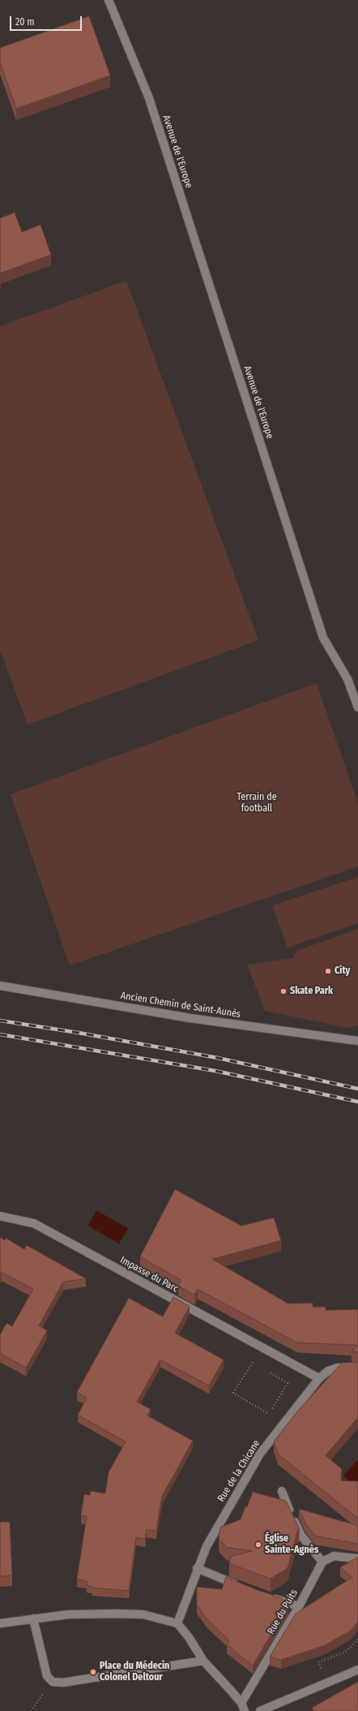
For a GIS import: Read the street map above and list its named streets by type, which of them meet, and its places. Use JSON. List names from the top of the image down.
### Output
{
  "streets": {
    "street": [
      "Avenue de l'Europe",
      "Ancien Chemin de Saint-Aunès",
      "Impasse du Parc",
      "Rue de la Chicane",
      "Rue du Puits"
    ]
  },
  "crossings": [
    ["Impasse du Parc", "Rue de la Chicane"]
  ],
  "parks": ["Terrain de football"],
  "places": [
    "City",
    "Skate Park",
    "Église Sainte-Agnès",
    "Place du Médecin Colonel Deltour"
  ],
  "scale_bar": "20 m"
}
